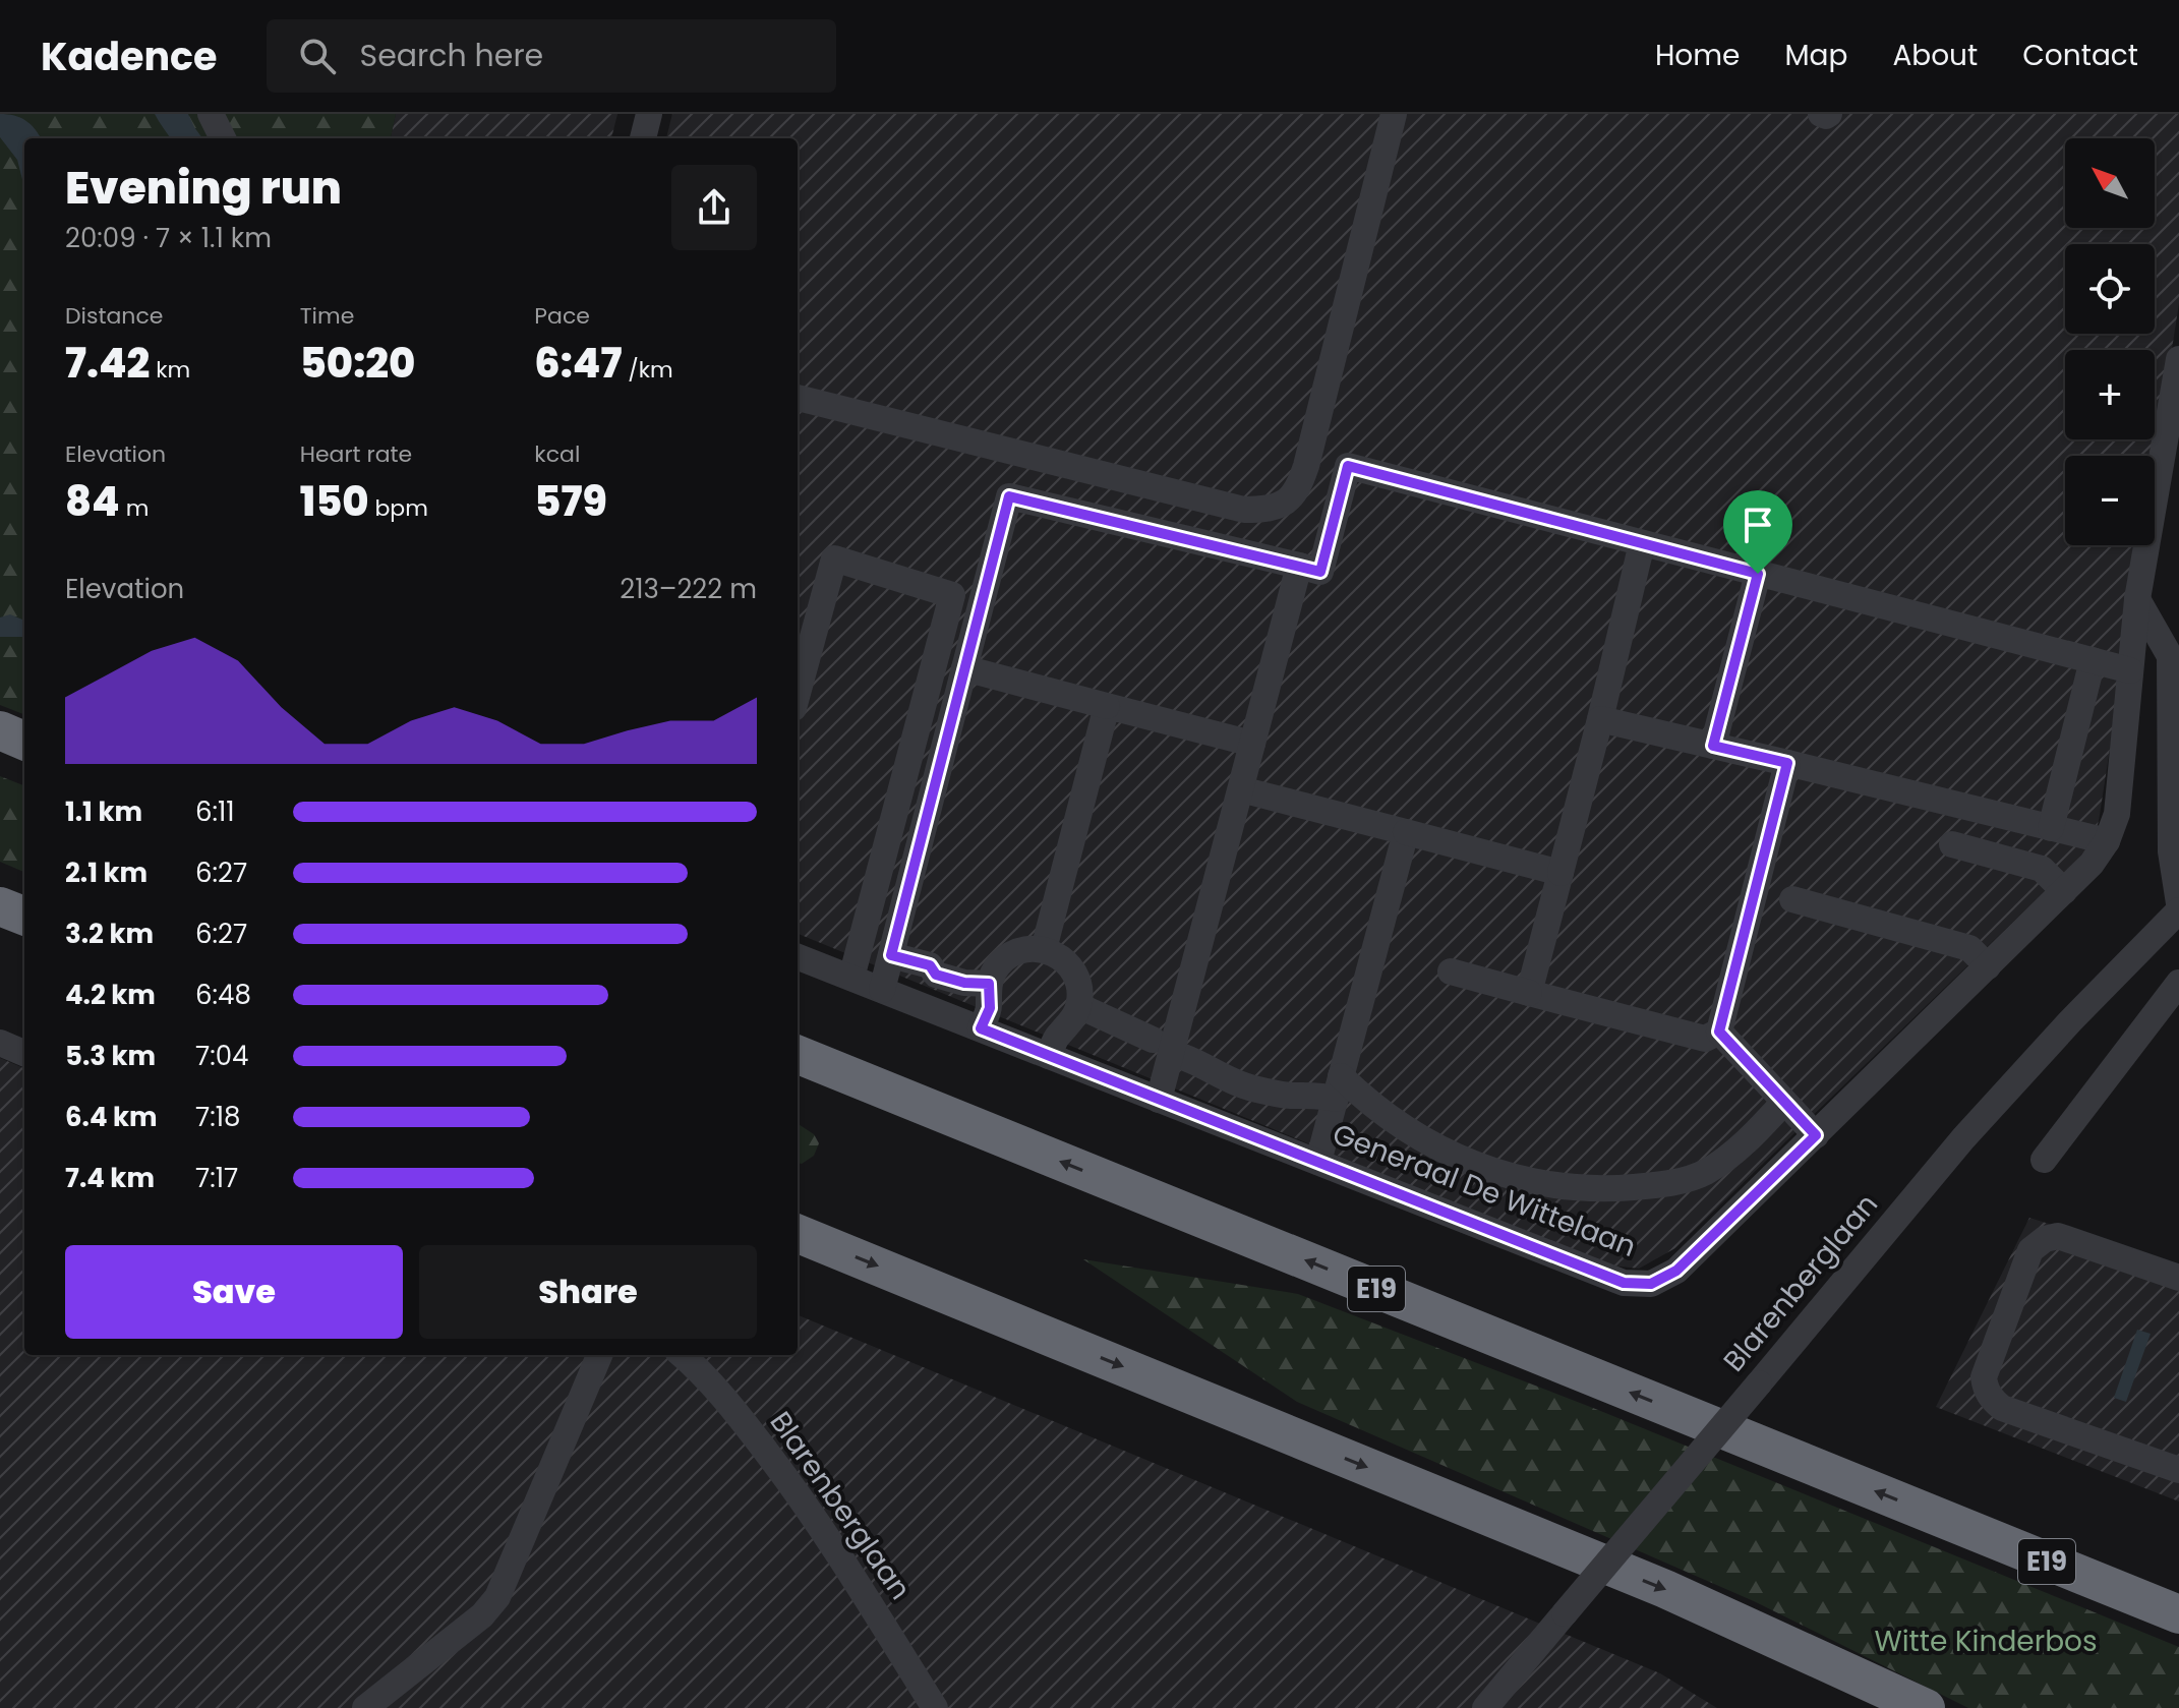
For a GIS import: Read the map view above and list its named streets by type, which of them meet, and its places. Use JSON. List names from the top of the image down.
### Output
{
  "streets": {
    "highway": ["E19"],
    "street": ["Generaal De Wittelaan", "Blarenberglaan"]
  },
  "parks": ["Witte Kinderbos"],
  "north": "top left",
  "page": {
    "header": "Kadence",
    "search": "Search here",
    "nav": [
      "Home",
      "Map",
      "About",
      "Contact"
    ],
    "map_buttons": ["+", "−"],
    "heading": ["Evening run", "20:09 · 7 × 1.1 km"],
    "stats": [
      ["Distance", "7.42 km"],
      ["Time", "50:20"],
      ["Pace", "6:47 /km"],
      ["Elevation", "84 m"],
      ["Heart rate", "150 bpm"],
      ["kcal", "579"]
    ],
    "chart": ["Elevation", "213–222 m"],
    "list": [
      {
        "name": "1.1 km",
        "note": "6:11"
      },
      {
        "name": "2.1 km",
        "note": "6:27"
      },
      {
        "name": "3.2 km",
        "note": "6:27"
      },
      {
        "name": "4.2 km",
        "note": "6:48"
      },
      {
        "name": "5.3 km",
        "note": "7:04"
      },
      {
        "name": "6.4 km",
        "note": "7:18"
      },
      {
        "name": "7.4 km",
        "note": "7:17"
      }
    ],
    "buttons": ["Save", "Share"]
  }
}
